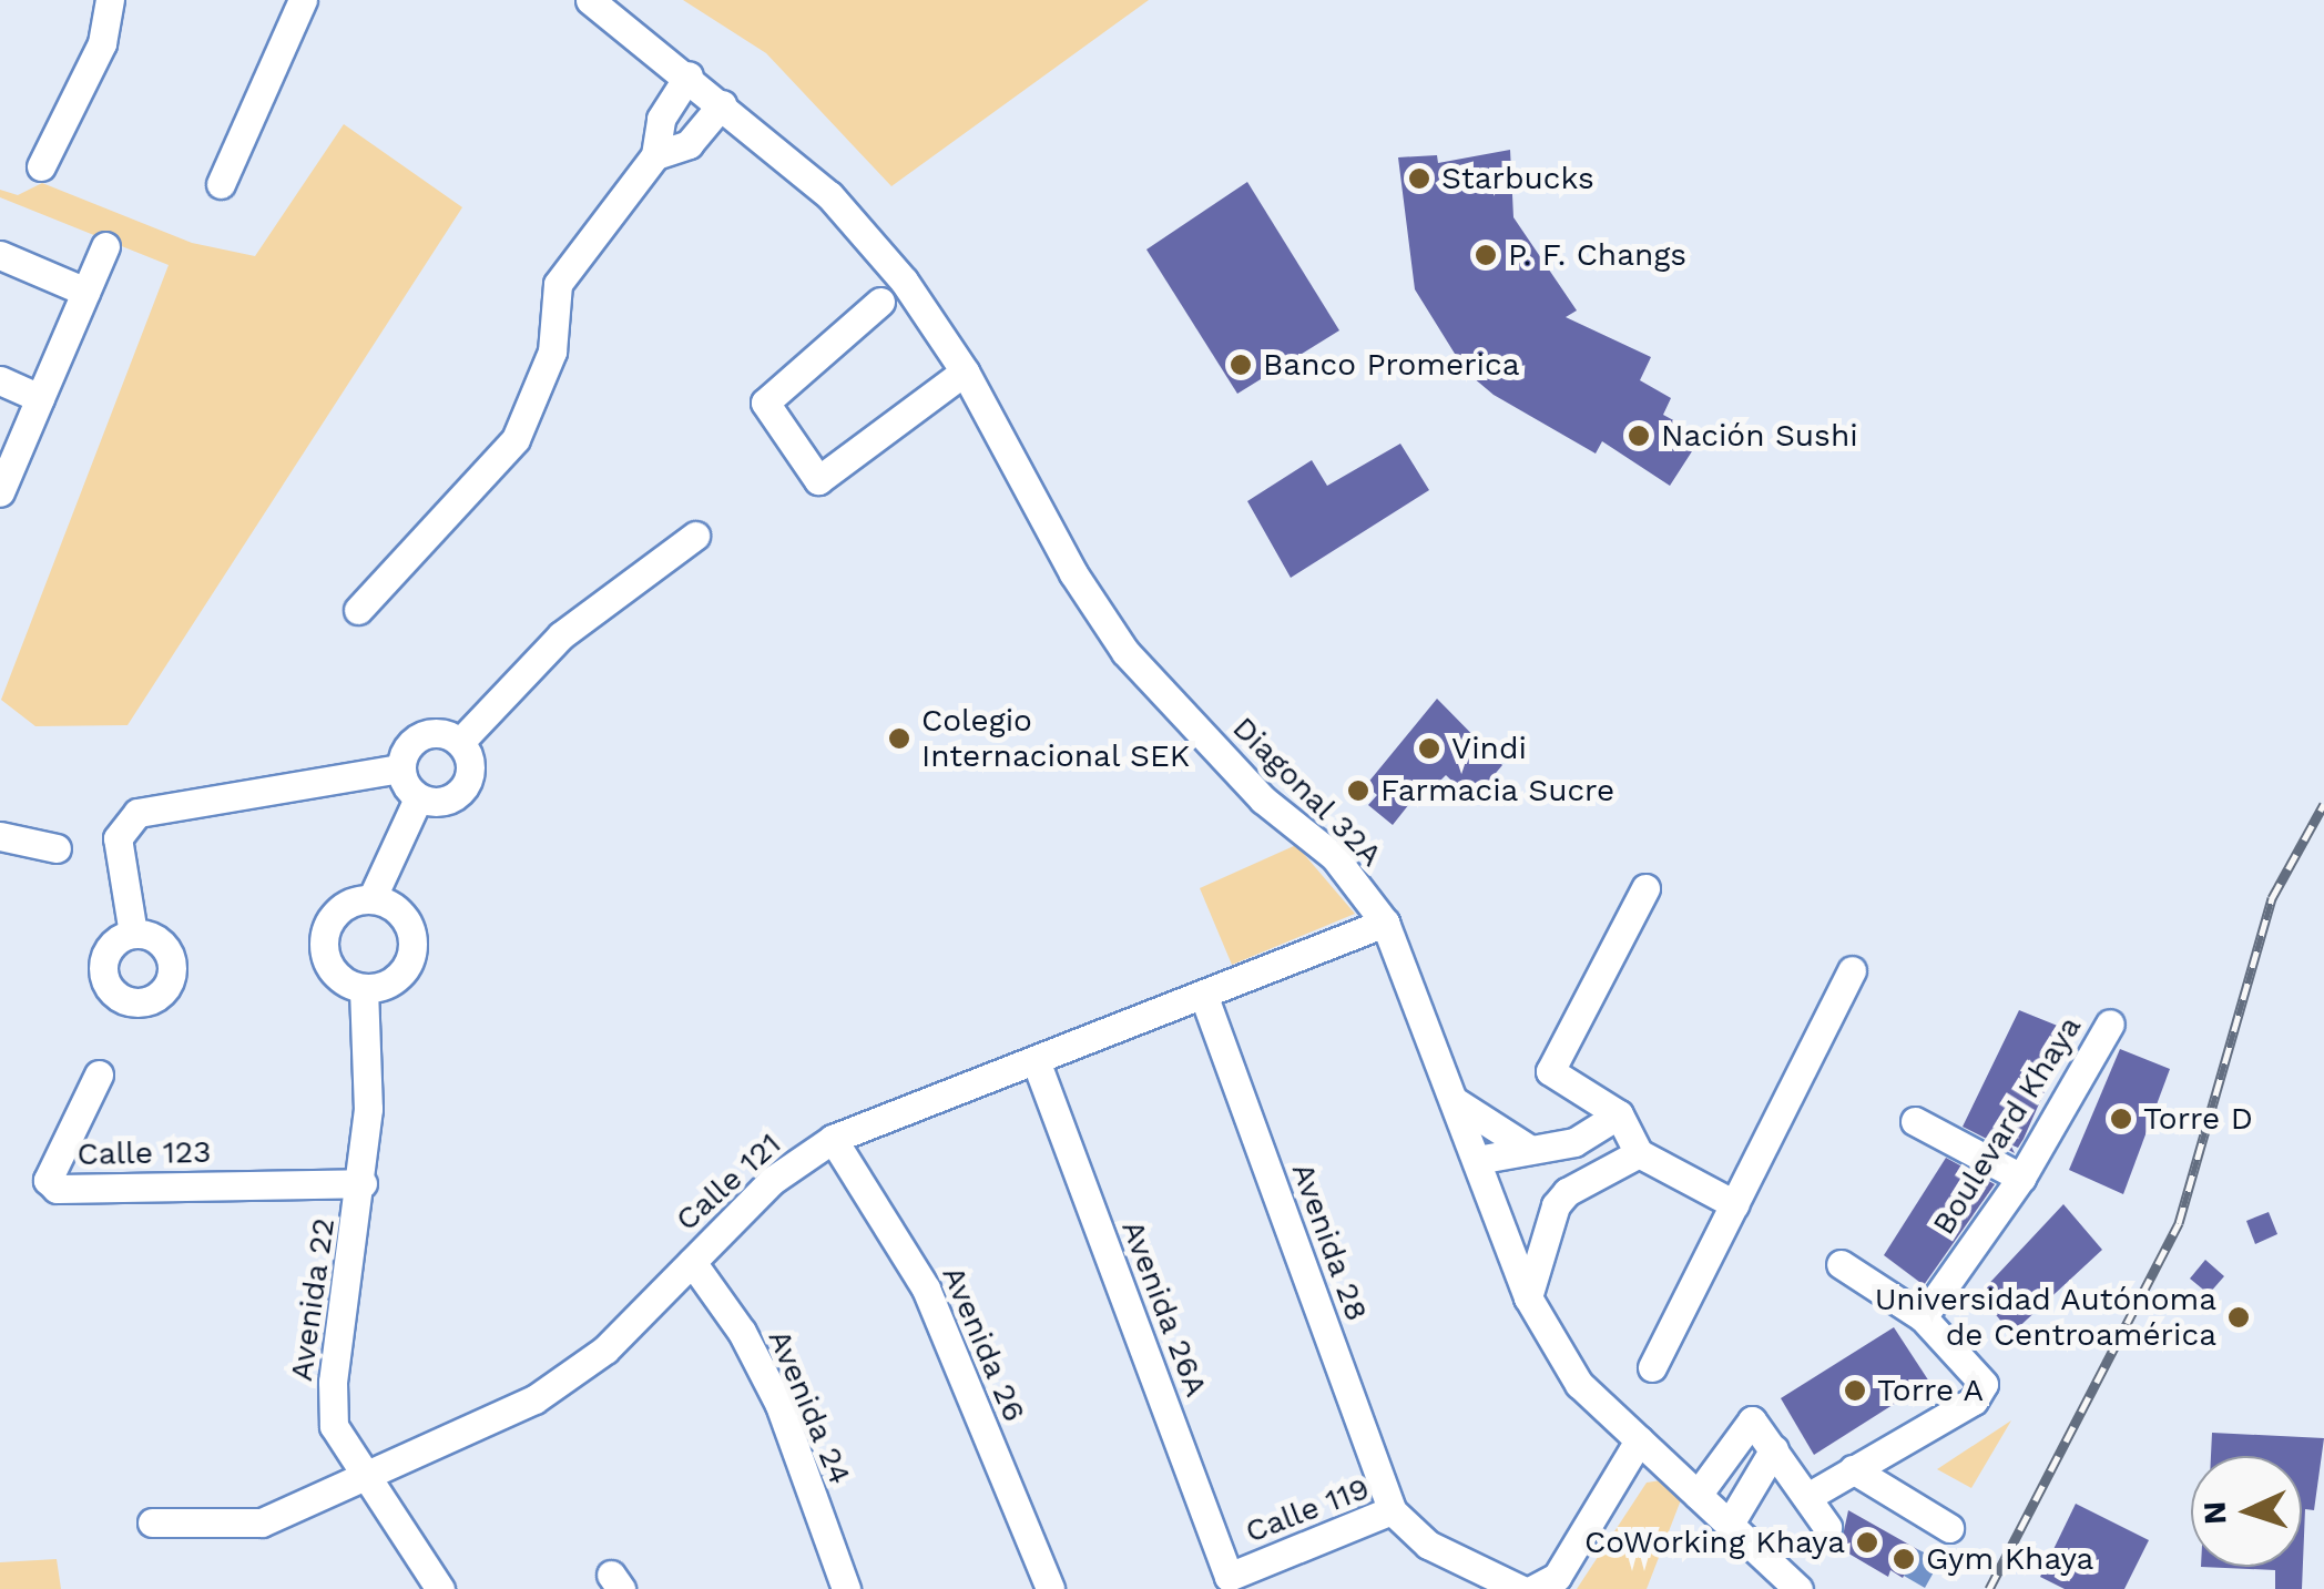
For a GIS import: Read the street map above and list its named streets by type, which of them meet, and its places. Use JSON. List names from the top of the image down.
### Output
{
  "streets": {
    "street": [
      "Diagonal 32A",
      "Boulevard Khaya",
      "Calle 123",
      "Calle 121",
      "Avenida 28",
      "Avenida 22",
      "Avenida 26A",
      "Avenida 26",
      "Avenida 24",
      "Calle 119"
    ]
  },
  "crossings": [
    ["Diagonal 32A", "Calle 121"],
    ["Calle 123", "Avenida 22"],
    ["Calle 121", "Avenida 28"],
    ["Calle 121", "Avenida 22"],
    ["Calle 121", "Avenida 26A"],
    ["Calle 121", "Avenida 26"],
    ["Calle 121", "Avenida 24"],
    ["Avenida 28", "Calle 119"],
    ["Avenida 26A", "Calle 119"]
  ],
  "places": [
    "Starbucks",
    "P. F. Changs",
    "Banco Promerica",
    "Nación Sushi",
    "Colegio Internacional SEK",
    "Vindi",
    "Farmacia Sucre",
    "Torre D",
    "Universidad Autónoma de Centroamérica",
    "Torre A",
    "CoWorking Khaya",
    "Gym Khaya"
  ],
  "north": "left"
}
